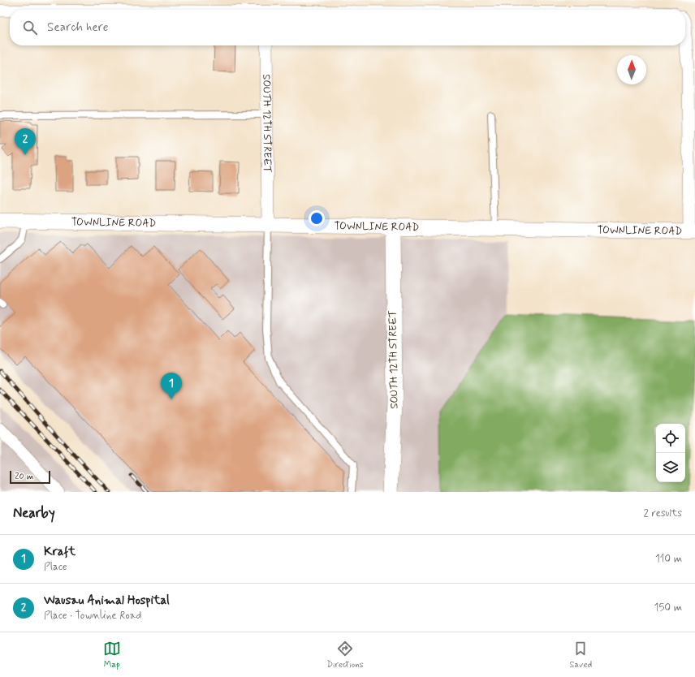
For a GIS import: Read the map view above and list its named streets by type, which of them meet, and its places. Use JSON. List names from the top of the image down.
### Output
{
  "streets": {
    "street": ["SOUTH 12TH STREET", "TOWNLINE ROAD"]
  },
  "crossings": [
    ["SOUTH 12TH STREET", "TOWNLINE ROAD"]
  ],
  "scale_bar": "20 m",
  "north": "top",
  "page": {
    "search": "Search here",
    "pins": ["2", "1"],
    "scale": "20 m",
    "heading": ["Nearby", "2 results"],
    "list": [
      {
        "mark": "1",
        "name": "Kraft",
        "note": "Place",
        "value": "110 m"
      },
      {
        "mark": "2",
        "name": "Wausau Animal Hospital",
        "note": "Place · Townline Road",
        "value": "150 m"
      }
    ],
    "nav": ["Map", "Directions", "Saved"]
  }
}
